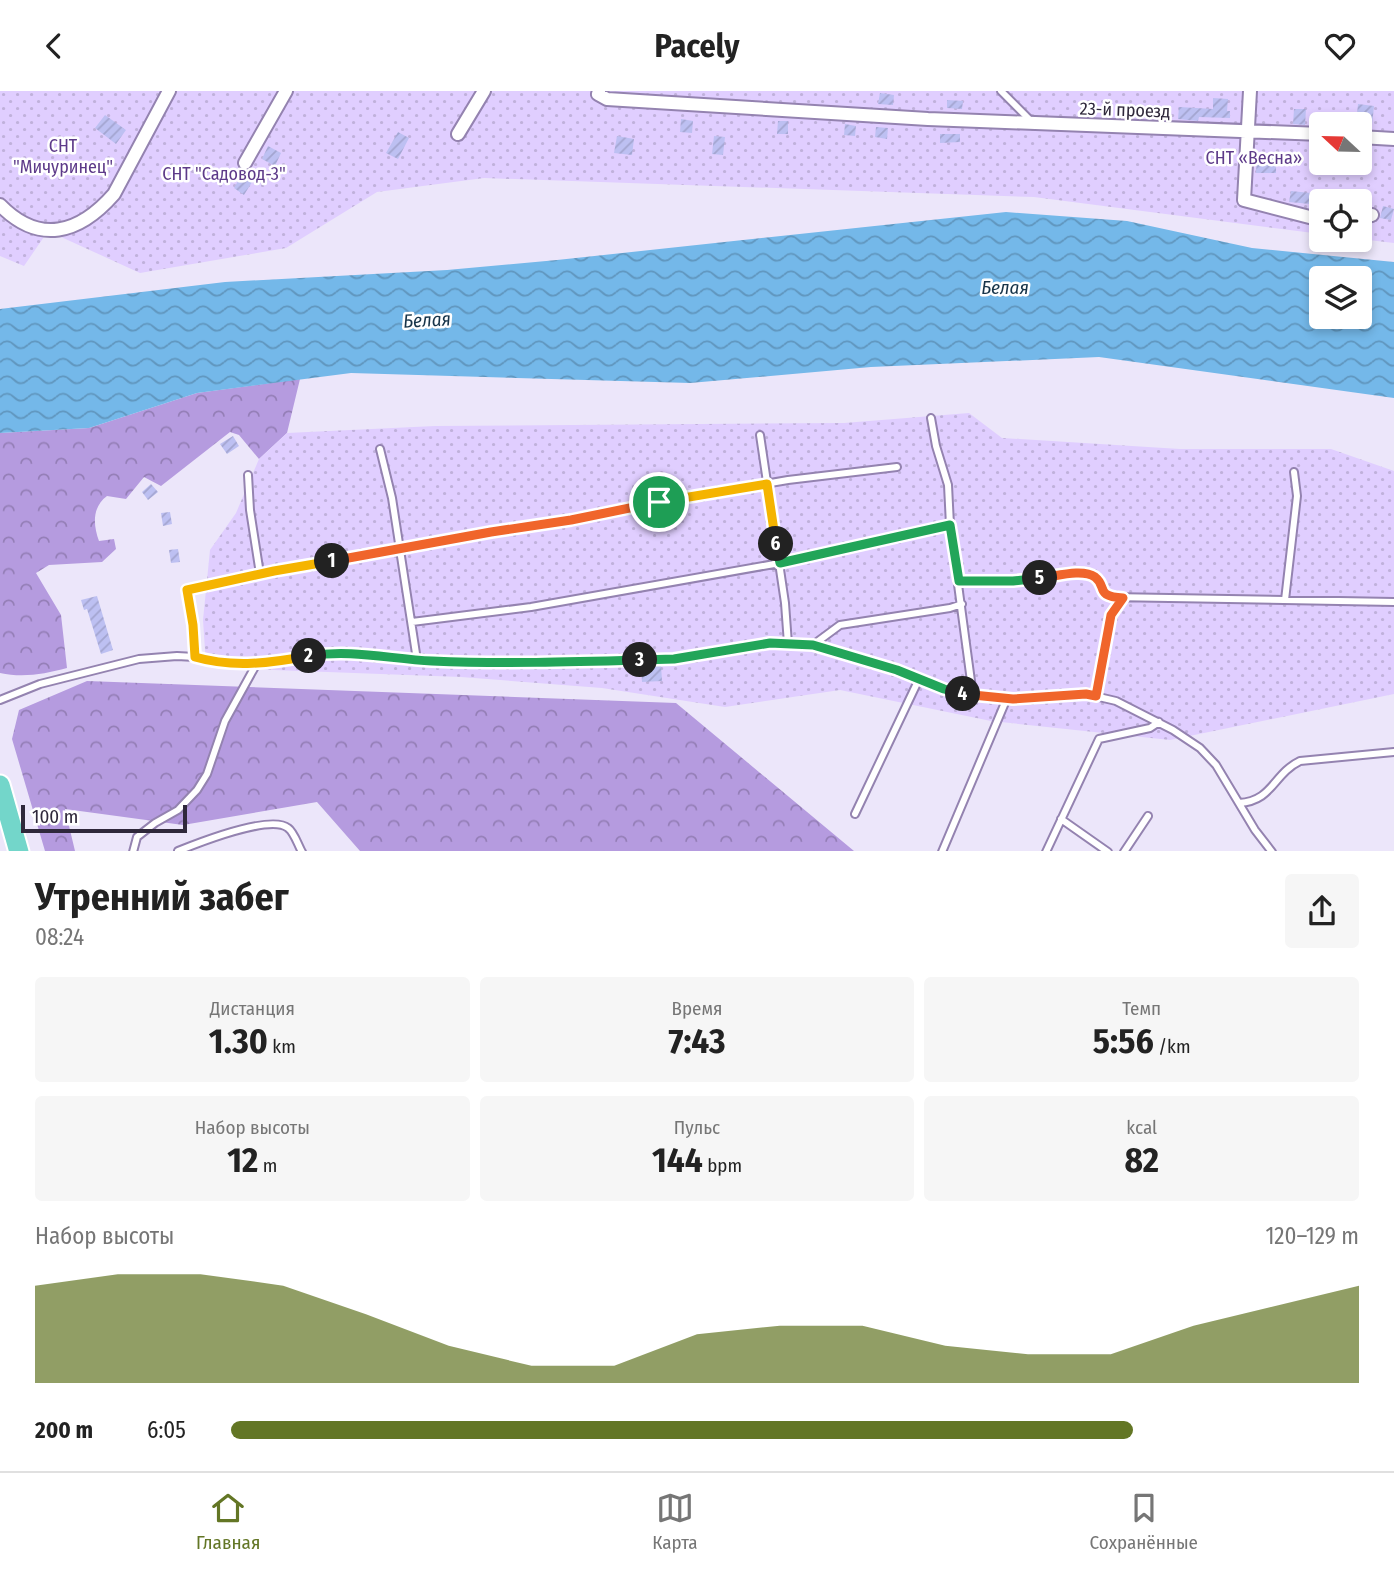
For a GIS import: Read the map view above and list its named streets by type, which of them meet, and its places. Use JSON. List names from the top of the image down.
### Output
{
  "streets": {
    "street": ["23-й проезд"]
  },
  "water": ["Белая"],
  "parks": ["СНТ \"Мичуринец\"", "СНТ «Весна»", "СНТ \"Садовод-3\""],
  "scale_bar": "100 m",
  "north": "left",
  "page": {
    "header": "Pacely",
    "pins": [
      "6",
      "1",
      "5",
      "2",
      "3",
      "4"
    ],
    "scale": "100 m",
    "heading": ["Утренний забег", "08:24"],
    "stats": [
      ["Дистанция", "1.30 km"],
      ["Время", "7:43"],
      ["Темп", "5:56 /km"],
      ["Набор высоты", "12 m"],
      ["Пульс", "144 bpm"],
      ["kcal", "82"]
    ],
    "chart": ["Набор высоты", "120–129 m"],
    "list": [
      {
        "name": "200 m",
        "note": "6:05"
      }
    ],
    "tabs": ["Главная", "Карта", "Сохранённые"]
  }
}
